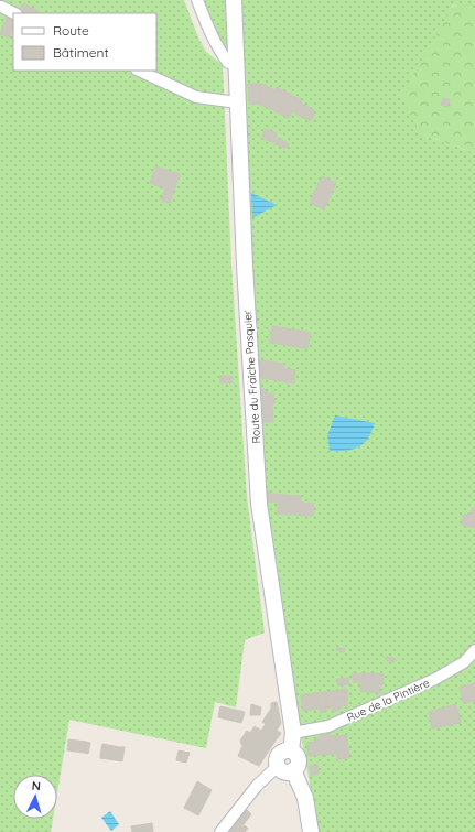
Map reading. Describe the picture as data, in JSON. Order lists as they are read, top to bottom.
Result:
{
  "streets": {
    "main road": ["Route du Fraîche Pasquier"],
    "street": ["Rue de la Pintière"]
  },
  "crossings": [
    ["Route du Fraîche Pasquier", "Rue de la Pintière"]
  ],
  "legend": ["Route", "Bâtiment"],
  "north": "top"
}
